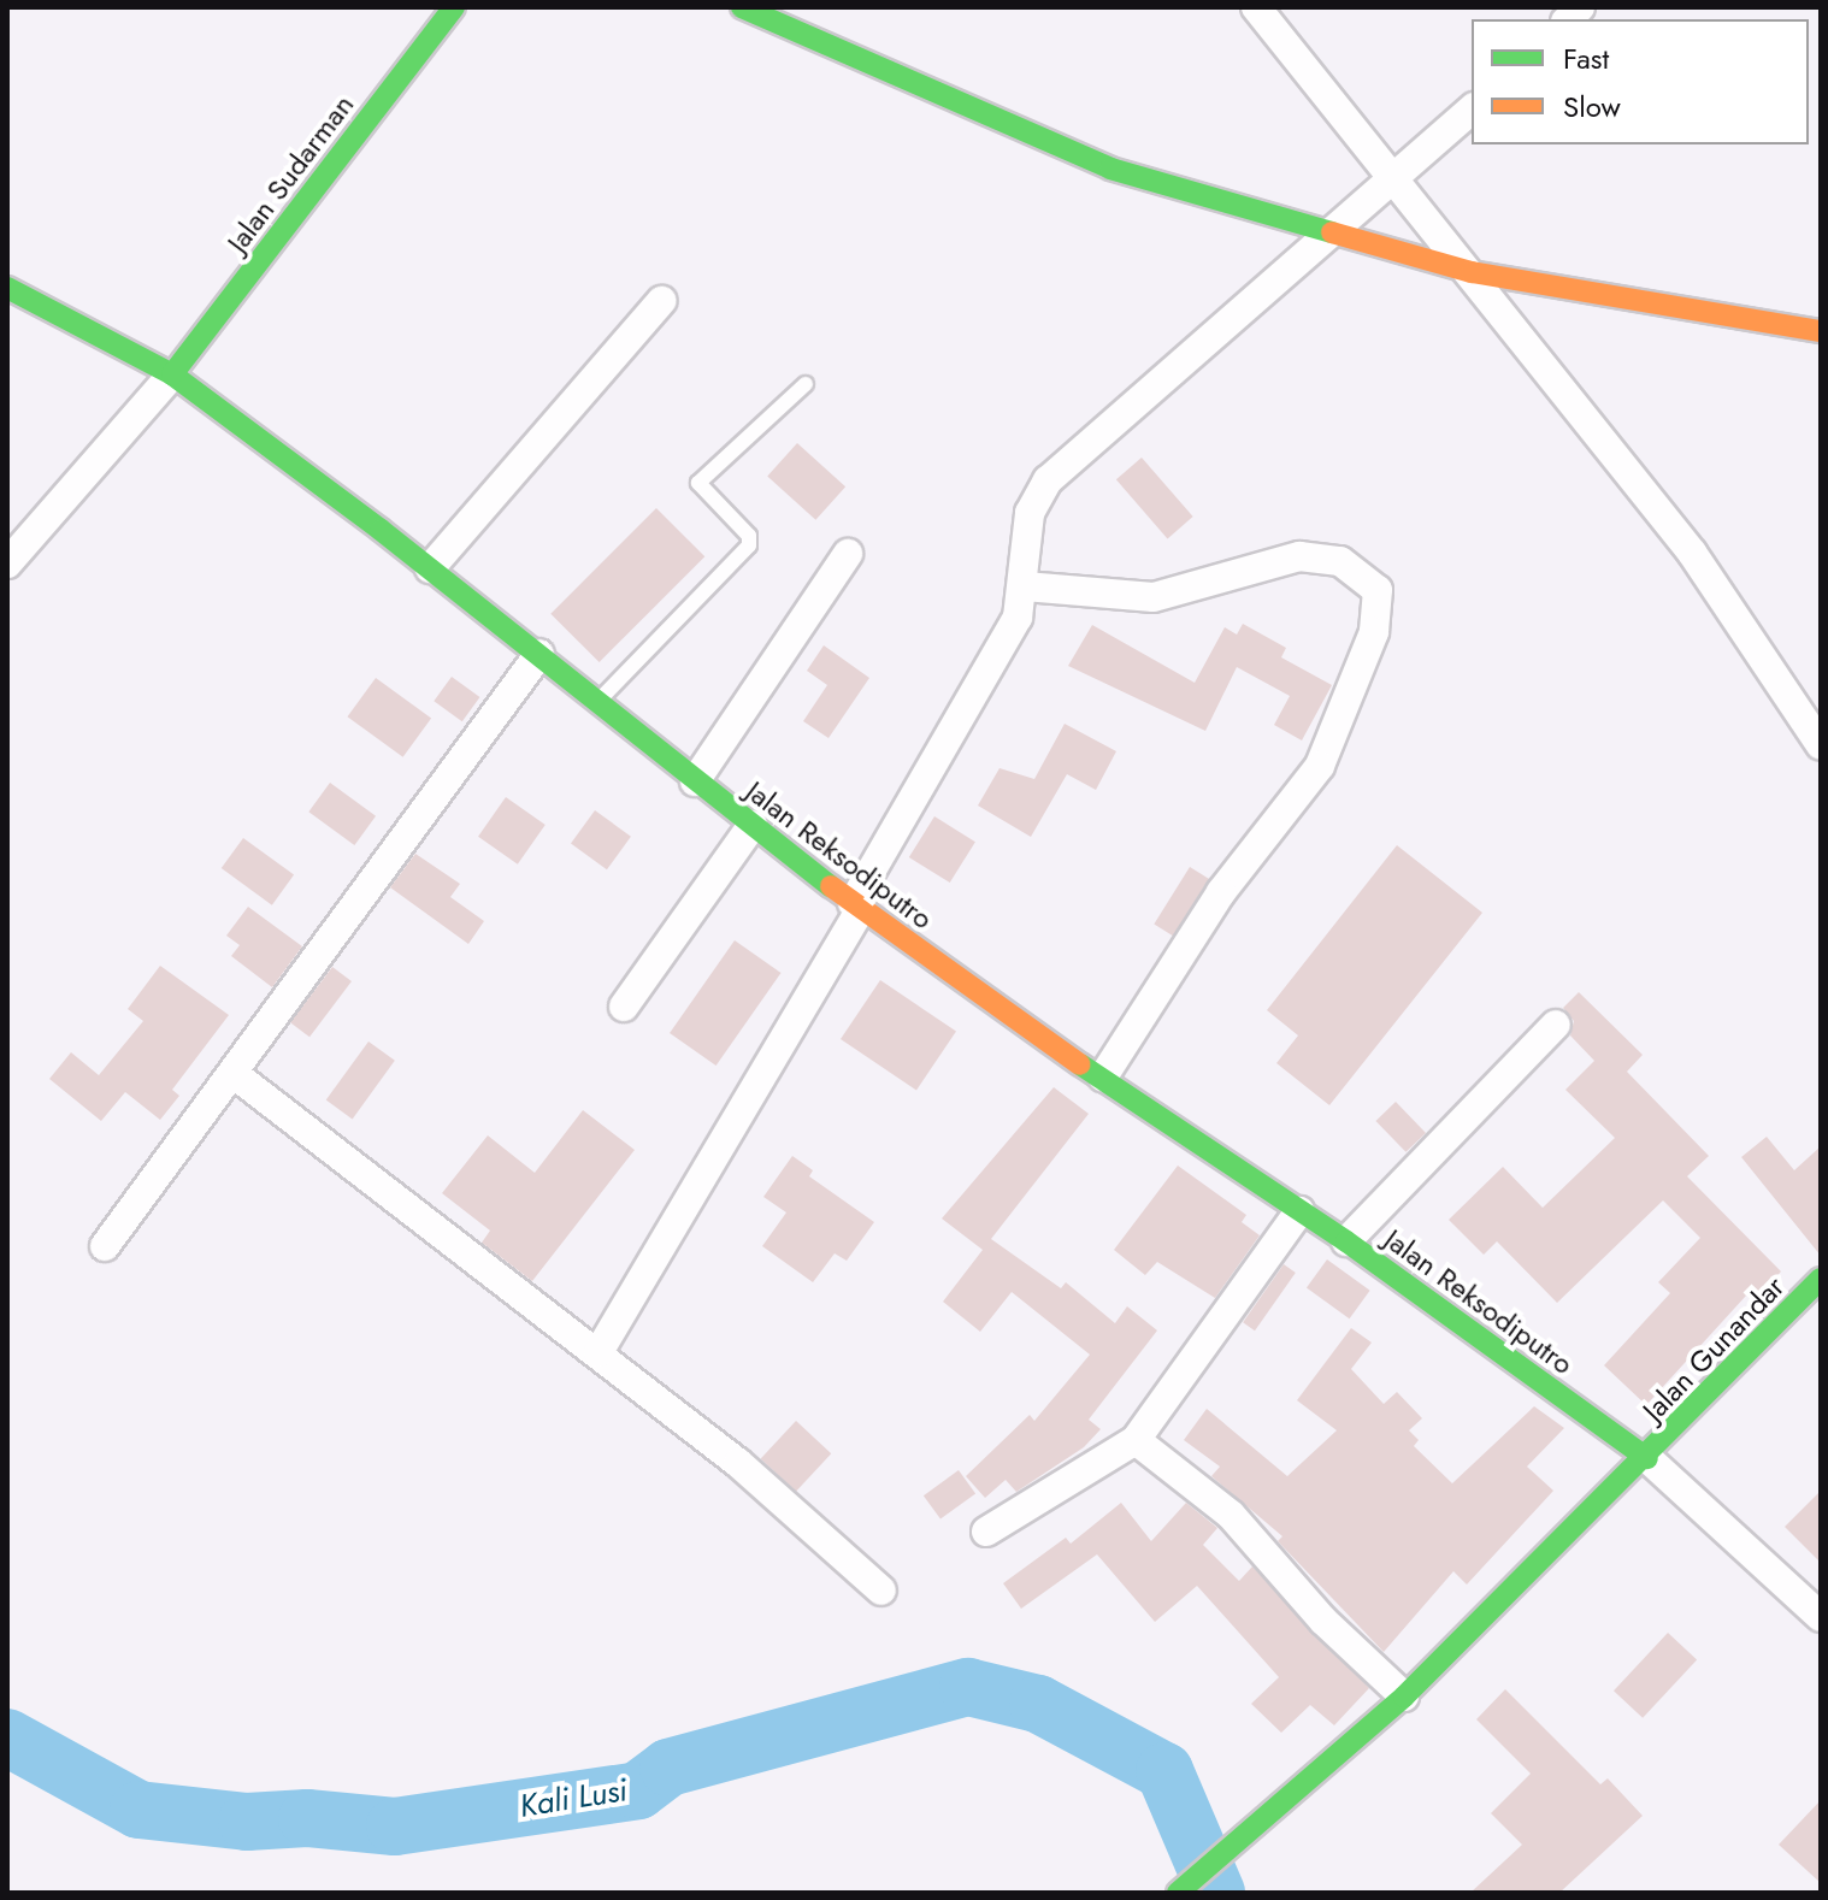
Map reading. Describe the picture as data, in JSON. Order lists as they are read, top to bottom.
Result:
{
  "streets": {
    "main road": ["Jalan Sudarman", "Jalan Reksodiputro", "Jalan Gunandar"]
  },
  "crossings": [
    ["Jalan Sudarman", "Jalan Reksodiputro"],
    ["Jalan Reksodiputro", "Jalan Gunandar"]
  ],
  "water": ["Kali Lusi"],
  "legend": ["Fast", "Slow"]
}
